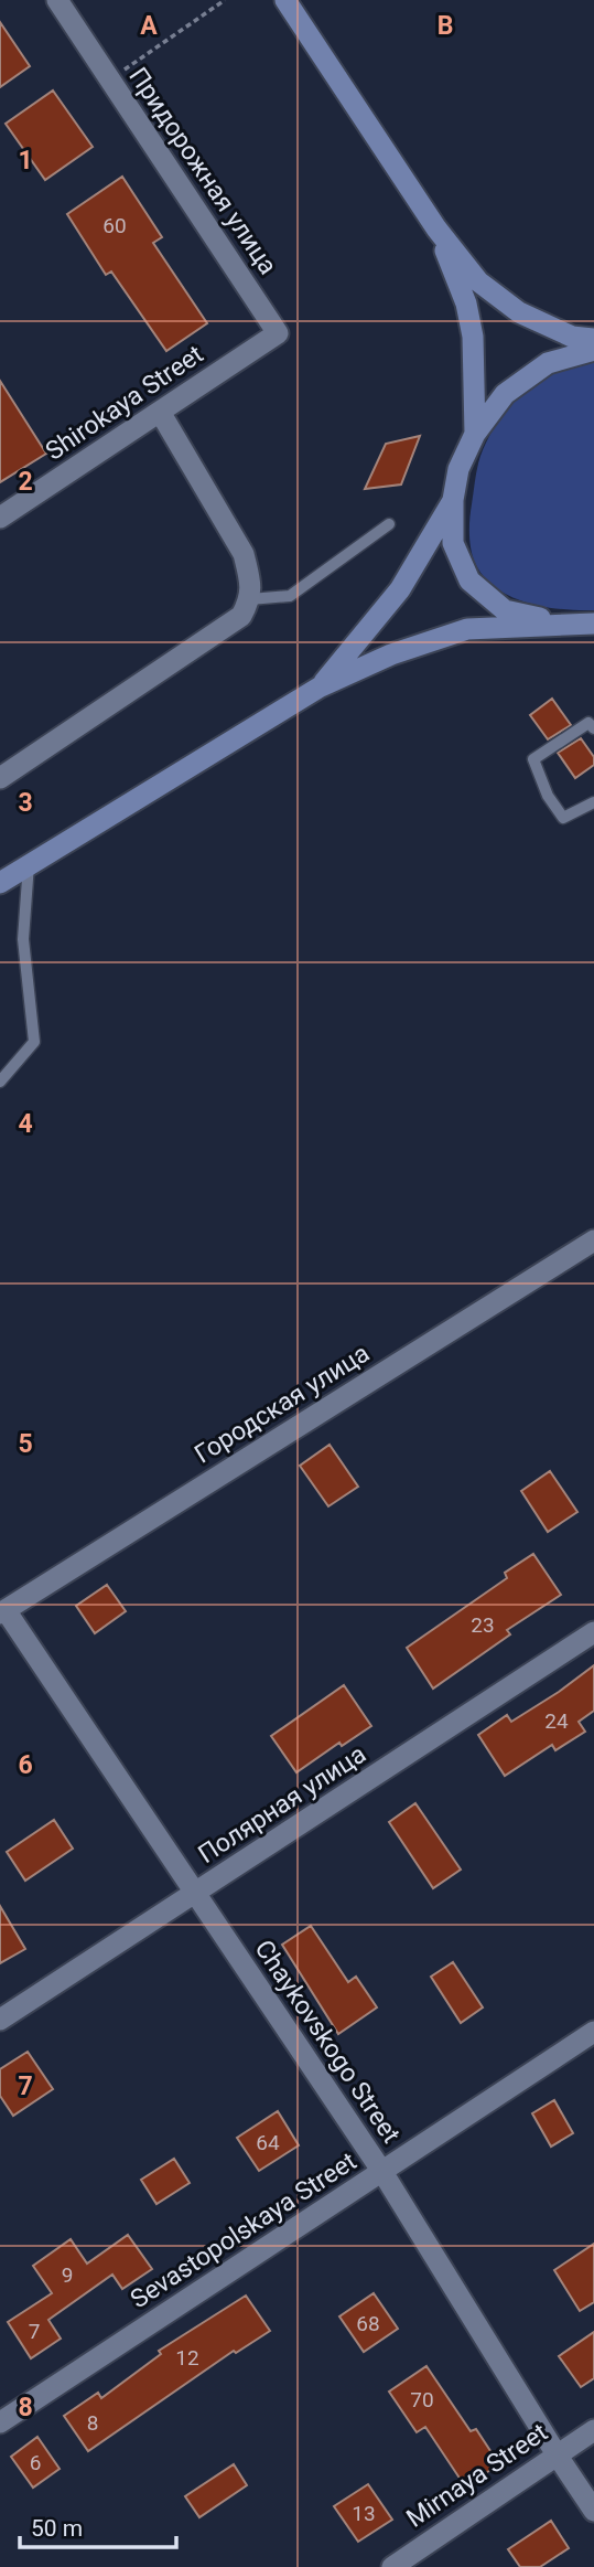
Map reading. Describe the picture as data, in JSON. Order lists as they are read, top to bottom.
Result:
{
  "streets": {
    "street": [
      "Придорожная улица",
      "Shirokaya Street",
      "Городская улица",
      "Полярная улица",
      "Chaykovskogo Street",
      "Sevastopolskaya Street",
      "Mirnaya Street"
    ]
  },
  "crossings": [
    ["Придорожная улица", "Shirokaya Street"],
    ["Городская улица", "Chaykovskogo Street"],
    ["Полярная улица", "Chaykovskogo Street"],
    ["Chaykovskogo Street", "Sevastopolskaya Street"],
    ["Chaykovskogo Street", "Mirnaya Street"]
  ],
  "house_numbers": [
    "60",
    "23",
    "24",
    "64",
    "9",
    "68",
    "7",
    "12",
    "70",
    "8",
    "6",
    "13"
  ],
  "scale_bar": "50 m",
  "grid": {
    "columns": ["A", "B"],
    "rows": [
      "1",
      "2",
      "3",
      "4",
      "5",
      "6",
      "7",
      "8"
    ]
  }
}
